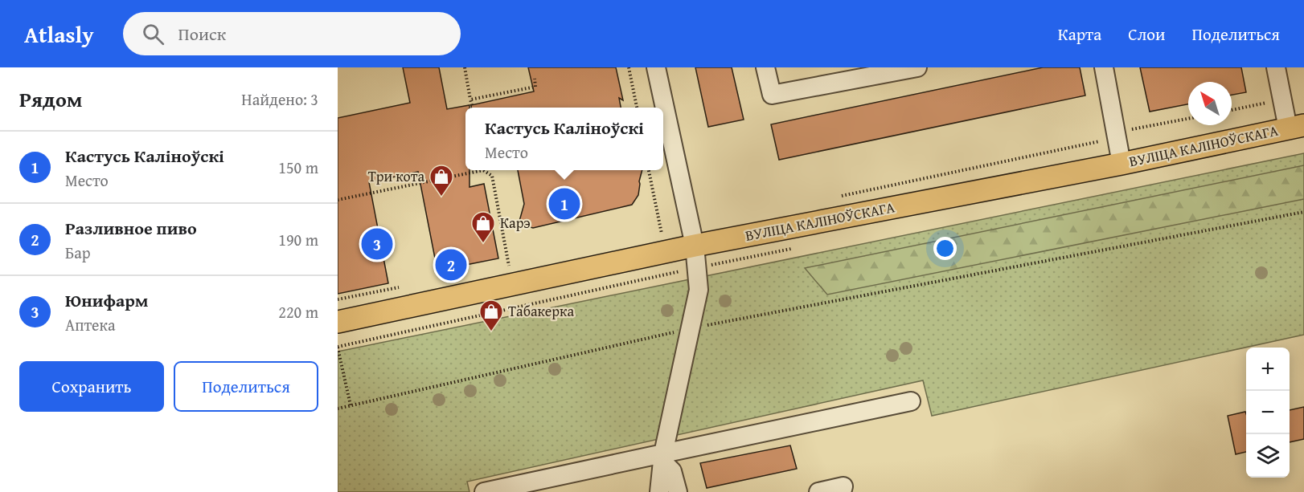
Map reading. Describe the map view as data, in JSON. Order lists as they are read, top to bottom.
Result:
{
  "streets": {
    "main road": ["ВУЛІЦА КАЛІНОЎСКАГА"]
  },
  "places": {
    "shop": ["Три кота", "Карэ", "Табакерка"]
  },
  "north": "top left",
  "page": {
    "header": "Atlasly",
    "search": "Поиск",
    "nav": ["Карта", "Слои", "Поделиться"],
    "heading": ["Рядом", "Найдено: 3"],
    "popup": ["Кастусь Каліноўскі", "Место"],
    "list": [
      {
        "mark": "1",
        "name": "Кастусь Каліноўскі",
        "note": "Место",
        "value": "150 m"
      },
      {
        "mark": "2",
        "name": "Разливное пиво",
        "note": "Бар",
        "value": "190 m"
      },
      {
        "mark": "3",
        "name": "Юнифарм",
        "note": "Аптека",
        "value": "220 m"
      }
    ],
    "pins": ["1", "3", "2"],
    "buttons": ["Сохранить", "Поделиться"],
    "map_buttons": ["+", "−"]
  }
}
